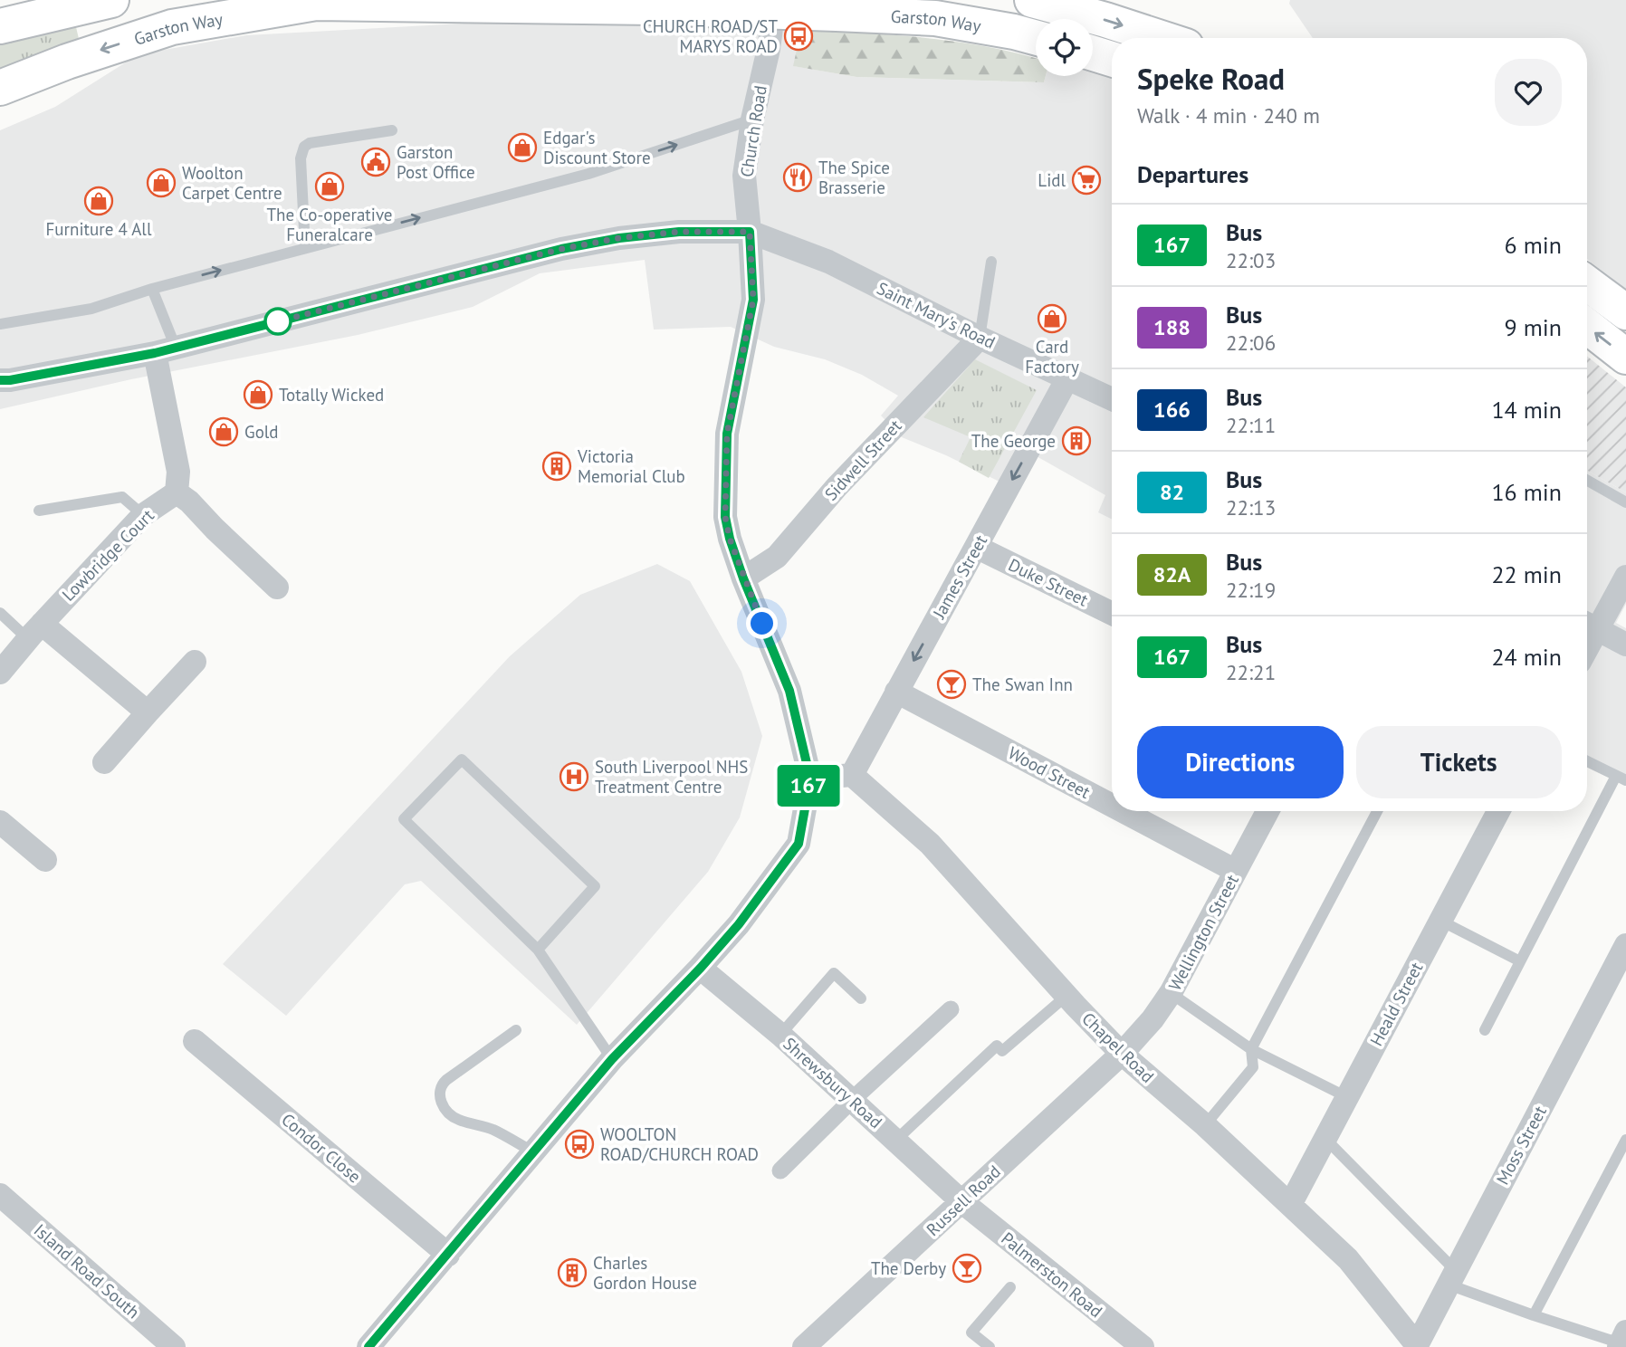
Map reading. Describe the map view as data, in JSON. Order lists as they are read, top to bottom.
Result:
{
  "streets": {
    "highway": ["Garston Way"],
    "street": [
      "Church Road",
      "Saint Mary's Road",
      "Sidwell Street",
      "Lowbridge Court",
      "James Street",
      "Duke Street",
      "Wood Street",
      "Wellington Street",
      "Heald Street",
      "Chapel Road",
      "Shrewsbury Road",
      "Moss Street",
      "Condor Close",
      "Russell Road",
      "Island Road South",
      "Palmerston Road"
    ]
  },
  "crossings": [
    ["Church Road", "Saint Mary's Road"],
    ["Church Road", "Sidwell Street"],
    ["Saint Mary's Road", "Sidwell Street"],
    ["Saint Mary's Road", "James Street"],
    ["James Street", "Duke Street"],
    ["James Street", "Wood Street"],
    ["James Street", "Chapel Road"],
    ["Wood Street", "Wellington Street"],
    ["Wellington Street", "Chapel Road"],
    ["Wellington Street", "Russell Road"],
    ["Heald Street", "Chapel Road"],
    ["Chapel Road", "Moss Street"],
    ["Chapel Road", "Russell Road"],
    ["Shrewsbury Road", "Russell Road"],
    ["Shrewsbury Road", "Palmerston Road"],
    ["Russell Road", "Palmerston Road"]
  ],
  "one_way": ["Garston Way", "James Street"],
  "places": {
    "bus stop": ["CHURCH ROAD/ST MARYS ROAD", "WOOLTON ROAD/CHURCH ROAD"],
    "shop": [
      "Edgar's Discount Store",
      "Woolton Carpet Centre",
      "The Co-operative Funeralcare",
      "Furniture 4 All",
      "Card Factory",
      "Totally Wicked",
      "Gold"
    ],
    "public building": ["Garston Post Office"],
    "restaurant": ["The Spice Brasserie"],
    "supermarket": ["Lidl"],
    "building": ["The George", "Victoria Memorial Club", "Charles Gordon House"],
    "bar": ["The Swan Inn", "The Derby"],
    "hospital": ["South Liverpool NHS Treatment Centre"]
  },
  "lines": ["bus line 167"],
  "page": {
    "on_map": "167",
    "heading": [
      ["Speke Road", "Walk · 4 min · 240 m"],
      "Departures"
    ],
    "list": [
      {
        "mark": "167",
        "name": "Bus",
        "note": "22:03",
        "value": "6 min"
      },
      {
        "mark": "188",
        "name": "Bus",
        "note": "22:06",
        "value": "9 min"
      },
      {
        "mark": "166",
        "name": "Bus",
        "note": "22:11",
        "value": "14 min"
      },
      {
        "mark": "82",
        "name": "Bus",
        "note": "22:13",
        "value": "16 min"
      },
      {
        "mark": "82A",
        "name": "Bus",
        "note": "22:19",
        "value": "22 min"
      },
      {
        "mark": "167",
        "name": "Bus",
        "note": "22:21",
        "value": "24 min"
      }
    ],
    "buttons": ["Directions", "Tickets"]
  }
}
